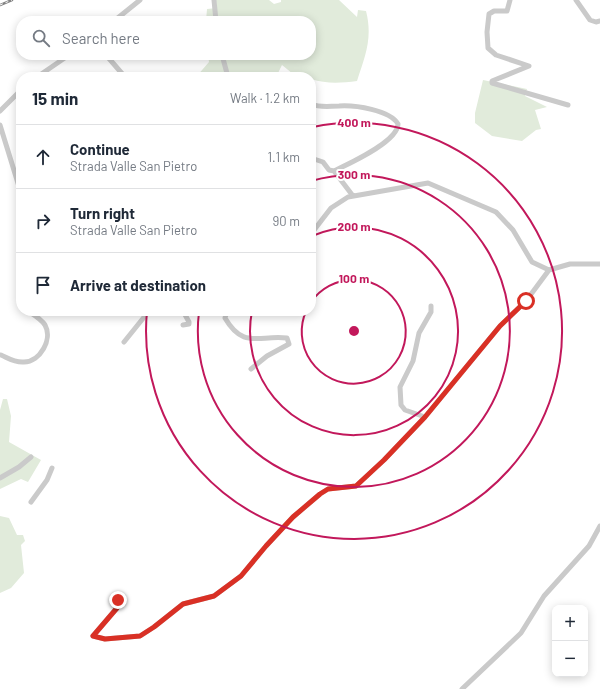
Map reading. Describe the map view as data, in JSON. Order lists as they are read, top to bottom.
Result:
{
  "page": {
    "search": "Search here",
    "heading": ["15 min", "Walk · 1.2 km"],
    "list": [
      ["Continue", "Strada Valle San Pietro", "1.1 km"],
      ["Turn right", "Strada Valle San Pietro", "90 m"],
      "Arrive at destination"
    ],
    "map_buttons": ["+", "−"]
  },
  "rings": [
    "400 m",
    "300 m",
    "200 m",
    "100 m"
  ]
}
